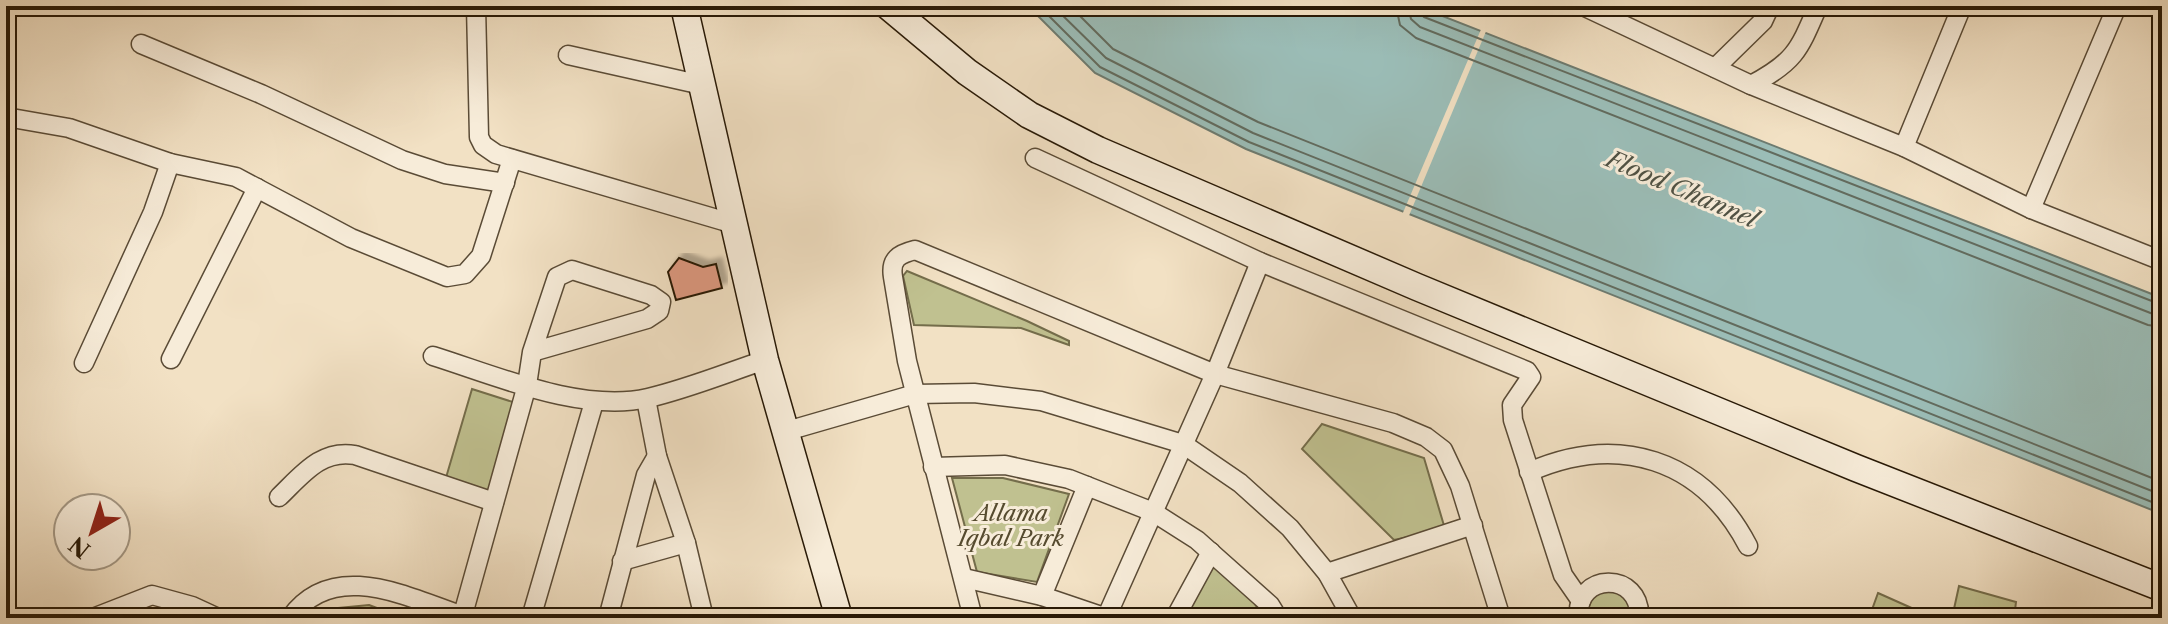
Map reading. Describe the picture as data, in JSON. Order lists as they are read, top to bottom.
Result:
{
  "water": ["Flood Channel"],
  "parks": ["Allama Iqbal Park"],
  "north": "bottom left"
}
